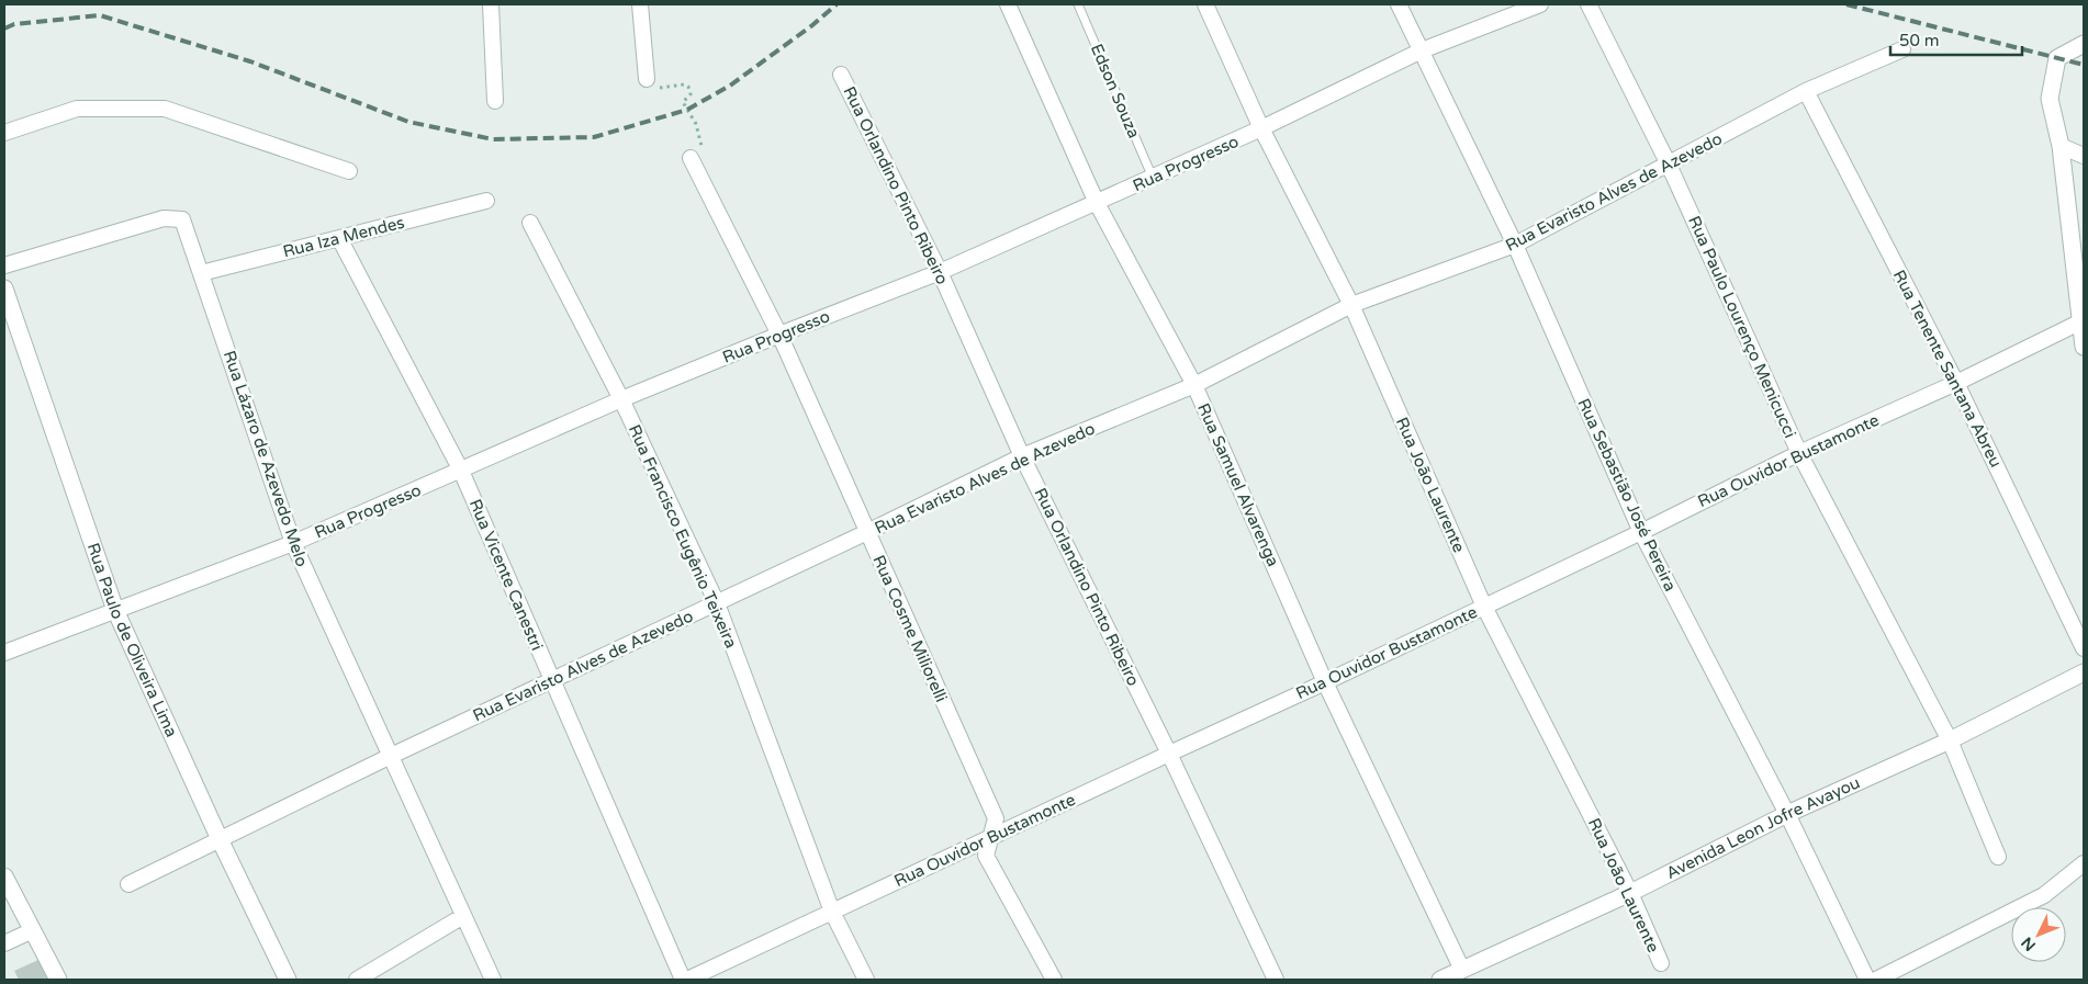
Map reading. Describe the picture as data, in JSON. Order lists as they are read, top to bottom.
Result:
{
  "streets": {
    "street": [
      "Rua Progresso",
      "Rua Orlandino Pinto Ribeiro",
      "Rua Evaristo Alves de Azevedo",
      "Rua Iza Mendes",
      "Rua Paulo Lourenço Menicucci",
      "Rua Tenente Santana Abreu",
      "Rua Lázaro de Azevedo Melo",
      "Rua Ouvidor Bustamonte",
      "Rua Samuel Alvarenga",
      "Rua João Laurente",
      "Rua Sebastião José Pereira",
      "Rua Francisco Eugênio Teixeira",
      "Rua Vicente Canestri",
      "Rua Cosme Miliorelli",
      "Rua Paulo de Oliveira Lima",
      "Avenida Leon Jofre Avayou"
    ],
    "lane": ["Edson Souza"]
  },
  "crossings": [
    ["Edson Souza", "Rua Progresso"],
    ["Rua Progresso", "Rua Orlandino Pinto Ribeiro"],
    ["Rua Progresso", "Rua Lázaro de Azevedo Melo"],
    ["Rua Progresso", "Rua Samuel Alvarenga"],
    ["Rua Progresso", "Rua João Laurente"],
    ["Rua Progresso", "Rua Sebastião José Pereira"],
    ["Rua Progresso", "Rua Francisco Eugênio Teixeira"],
    ["Rua Progresso", "Rua Vicente Canestri"],
    ["Rua Progresso", "Rua Cosme Miliorelli"],
    ["Rua Progresso", "Rua Paulo de Oliveira Lima"],
    ["Rua Orlandino Pinto Ribeiro", "Rua Evaristo Alves de Azevedo"],
    ["Rua Orlandino Pinto Ribeiro", "Rua Ouvidor Bustamonte"],
    ["Rua Evaristo Alves de Azevedo", "Rua Paulo Lourenço Menicucci"],
    ["Rua Evaristo Alves de Azevedo", "Rua Tenente Santana Abreu"],
    ["Rua Evaristo Alves de Azevedo", "Rua Lázaro de Azevedo Melo"],
    ["Rua Evaristo Alves de Azevedo", "Rua Samuel Alvarenga"],
    ["Rua Evaristo Alves de Azevedo", "Rua João Laurente"],
    ["Rua Evaristo Alves de Azevedo", "Rua Sebastião José Pereira"],
    ["Rua Evaristo Alves de Azevedo", "Rua Francisco Eugênio Teixeira"],
    ["Rua Evaristo Alves de Azevedo", "Rua Vicente Canestri"],
    ["Rua Evaristo Alves de Azevedo", "Rua Cosme Miliorelli"],
    ["Rua Evaristo Alves de Azevedo", "Rua Paulo de Oliveira Lima"],
    ["Rua Iza Mendes", "Rua Lázaro de Azevedo Melo"],
    ["Rua Iza Mendes", "Rua Vicente Canestri"],
    ["Rua Paulo Lourenço Menicucci", "Rua Ouvidor Bustamonte"],
    ["Rua Paulo Lourenço Menicucci", "Avenida Leon Jofre Avayou"],
    ["Rua Tenente Santana Abreu", "Rua Ouvidor Bustamonte"],
    ["Rua Ouvidor Bustamonte", "Rua Samuel Alvarenga"],
    ["Rua Ouvidor Bustamonte", "Rua João Laurente"],
    ["Rua Ouvidor Bustamonte", "Rua Sebastião José Pereira"],
    ["Rua Ouvidor Bustamonte", "Rua Francisco Eugênio Teixeira"],
    ["Rua Ouvidor Bustamonte", "Rua Vicente Canestri"],
    ["Rua Ouvidor Bustamonte", "Rua Cosme Miliorelli"],
    ["Rua Samuel Alvarenga", "Avenida Leon Jofre Avayou"],
    ["Rua João Laurente", "Avenida Leon Jofre Avayou"],
    ["Rua Sebastião José Pereira", "Avenida Leon Jofre Avayou"]
  ],
  "scale_bar": "50 m",
  "north": "bottom left"
}
